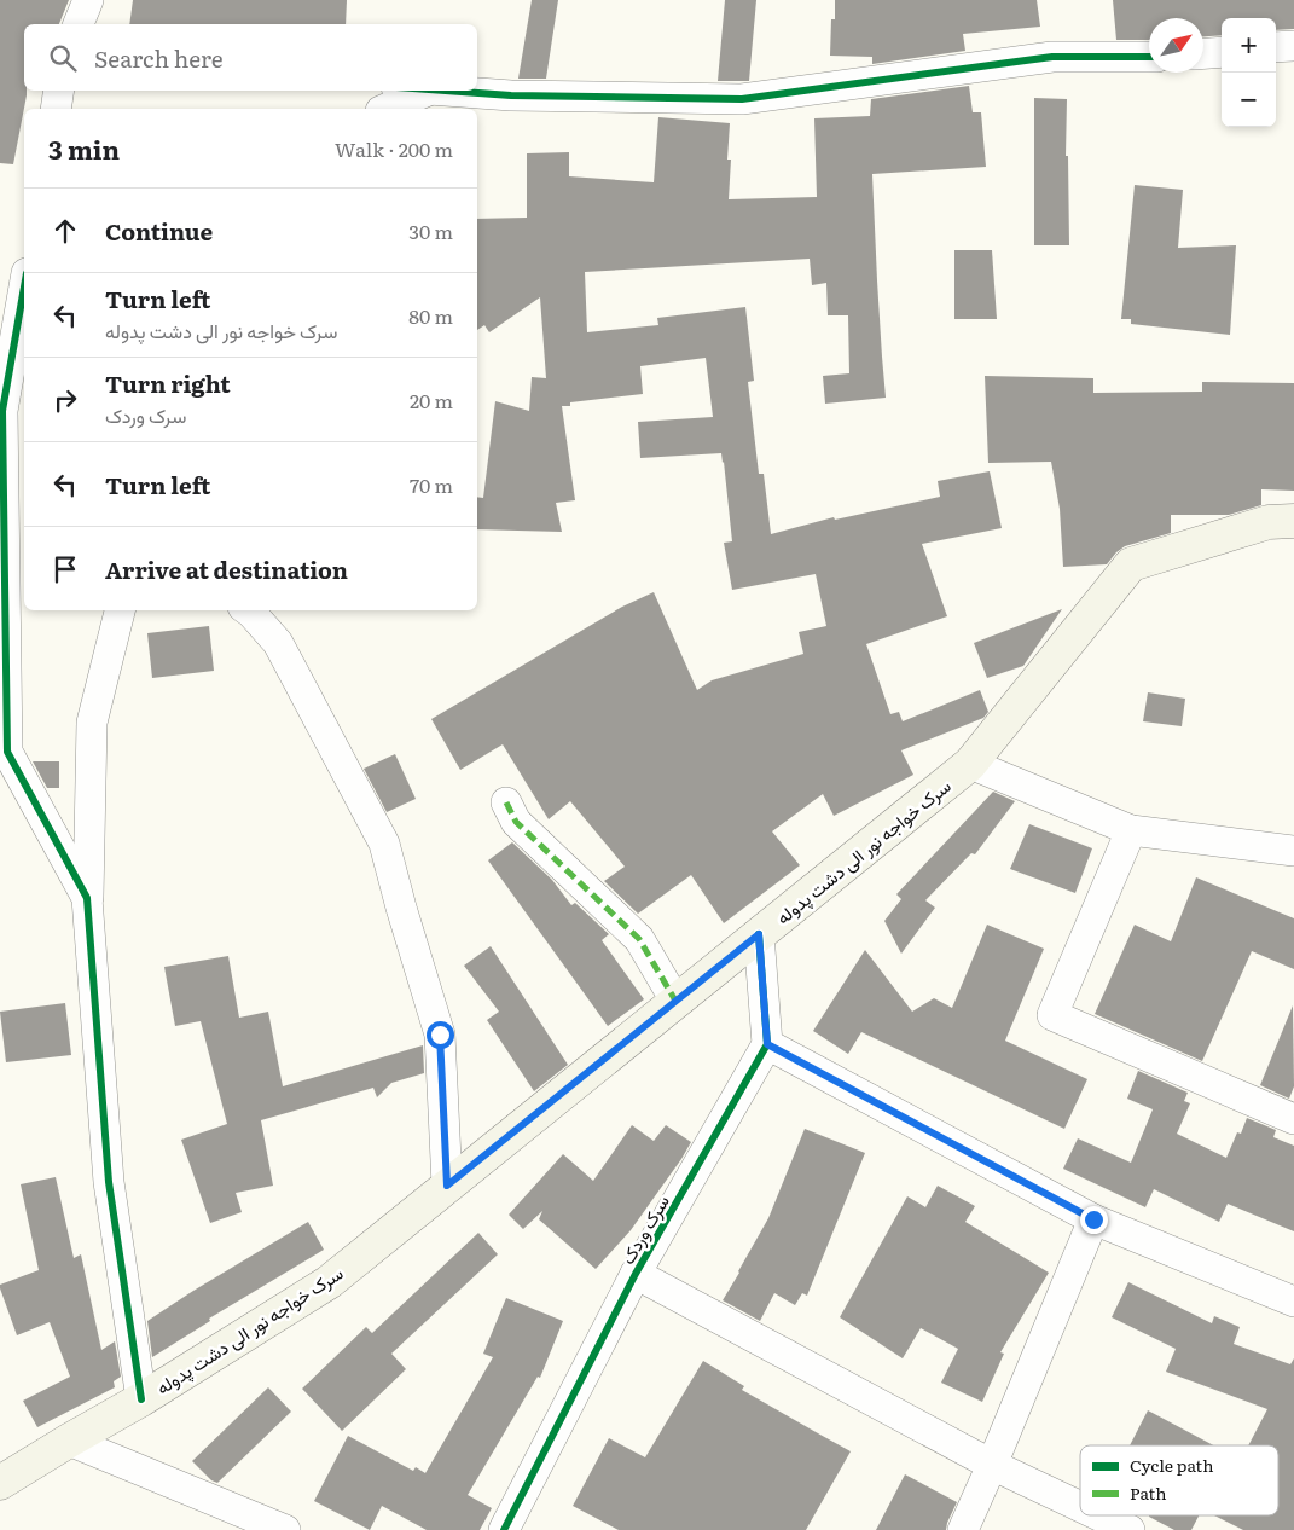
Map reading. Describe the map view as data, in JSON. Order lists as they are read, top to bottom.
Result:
{
  "streets": {
    "main road": ["سرک خواجه نور الی دشت پدوله"],
    "street": ["سرک وردک"]
  },
  "legend": ["Cycle path", "Path"],
  "north": "top right",
  "page": {
    "map_buttons": ["+", "−"],
    "search": "Search here",
    "heading": ["3 min", "Walk · 200 m"],
    "list": [
      ["Continue", "30 m"],
      ["Turn left", "سرک خواجه نور الی دشت پدوله", "80 m"],
      ["Turn right", "سرک وردک", "20 m"],
      ["Turn left", "70 m"],
      "Arrive at destination"
    ]
  }
}
